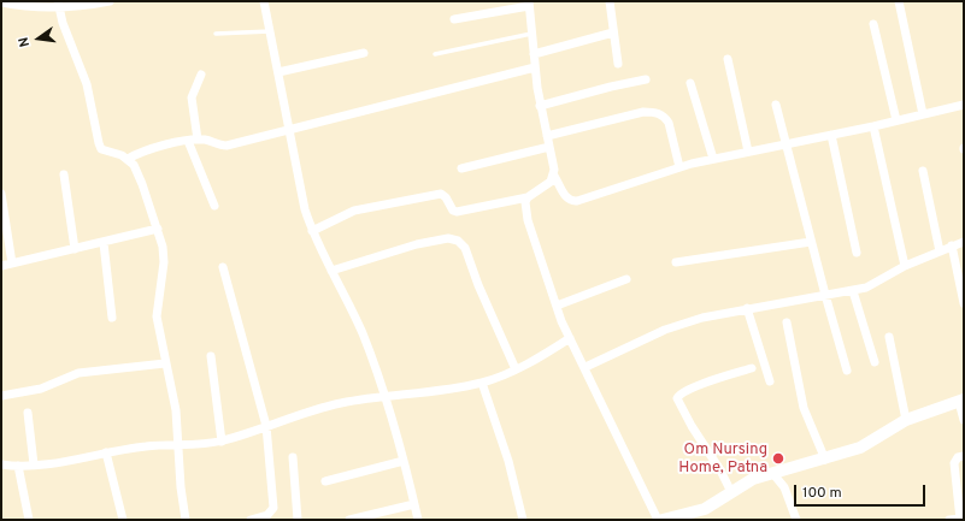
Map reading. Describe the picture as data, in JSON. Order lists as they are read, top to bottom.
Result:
{
  "places": ["Om Nursing Home, Patna"],
  "scale_bar": "100 m",
  "north": "left"
}
